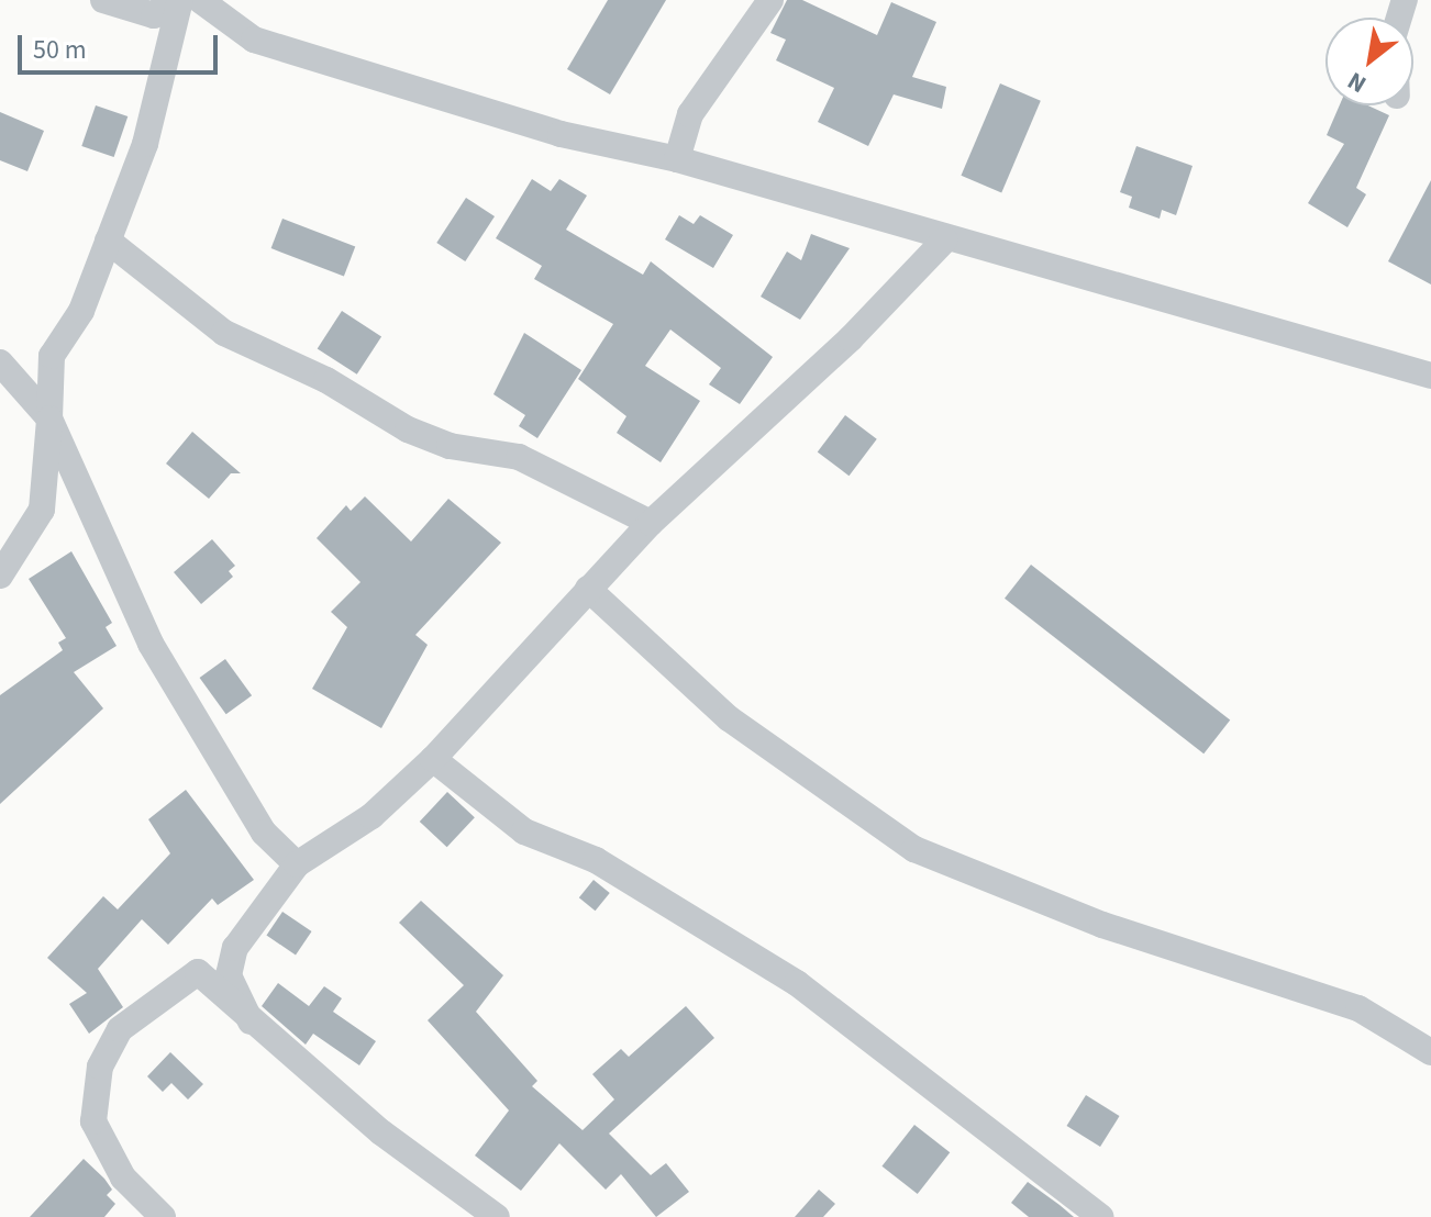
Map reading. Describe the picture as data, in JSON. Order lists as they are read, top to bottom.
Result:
{
  "scale_bar": "50 m",
  "north": "bottom left"
}
